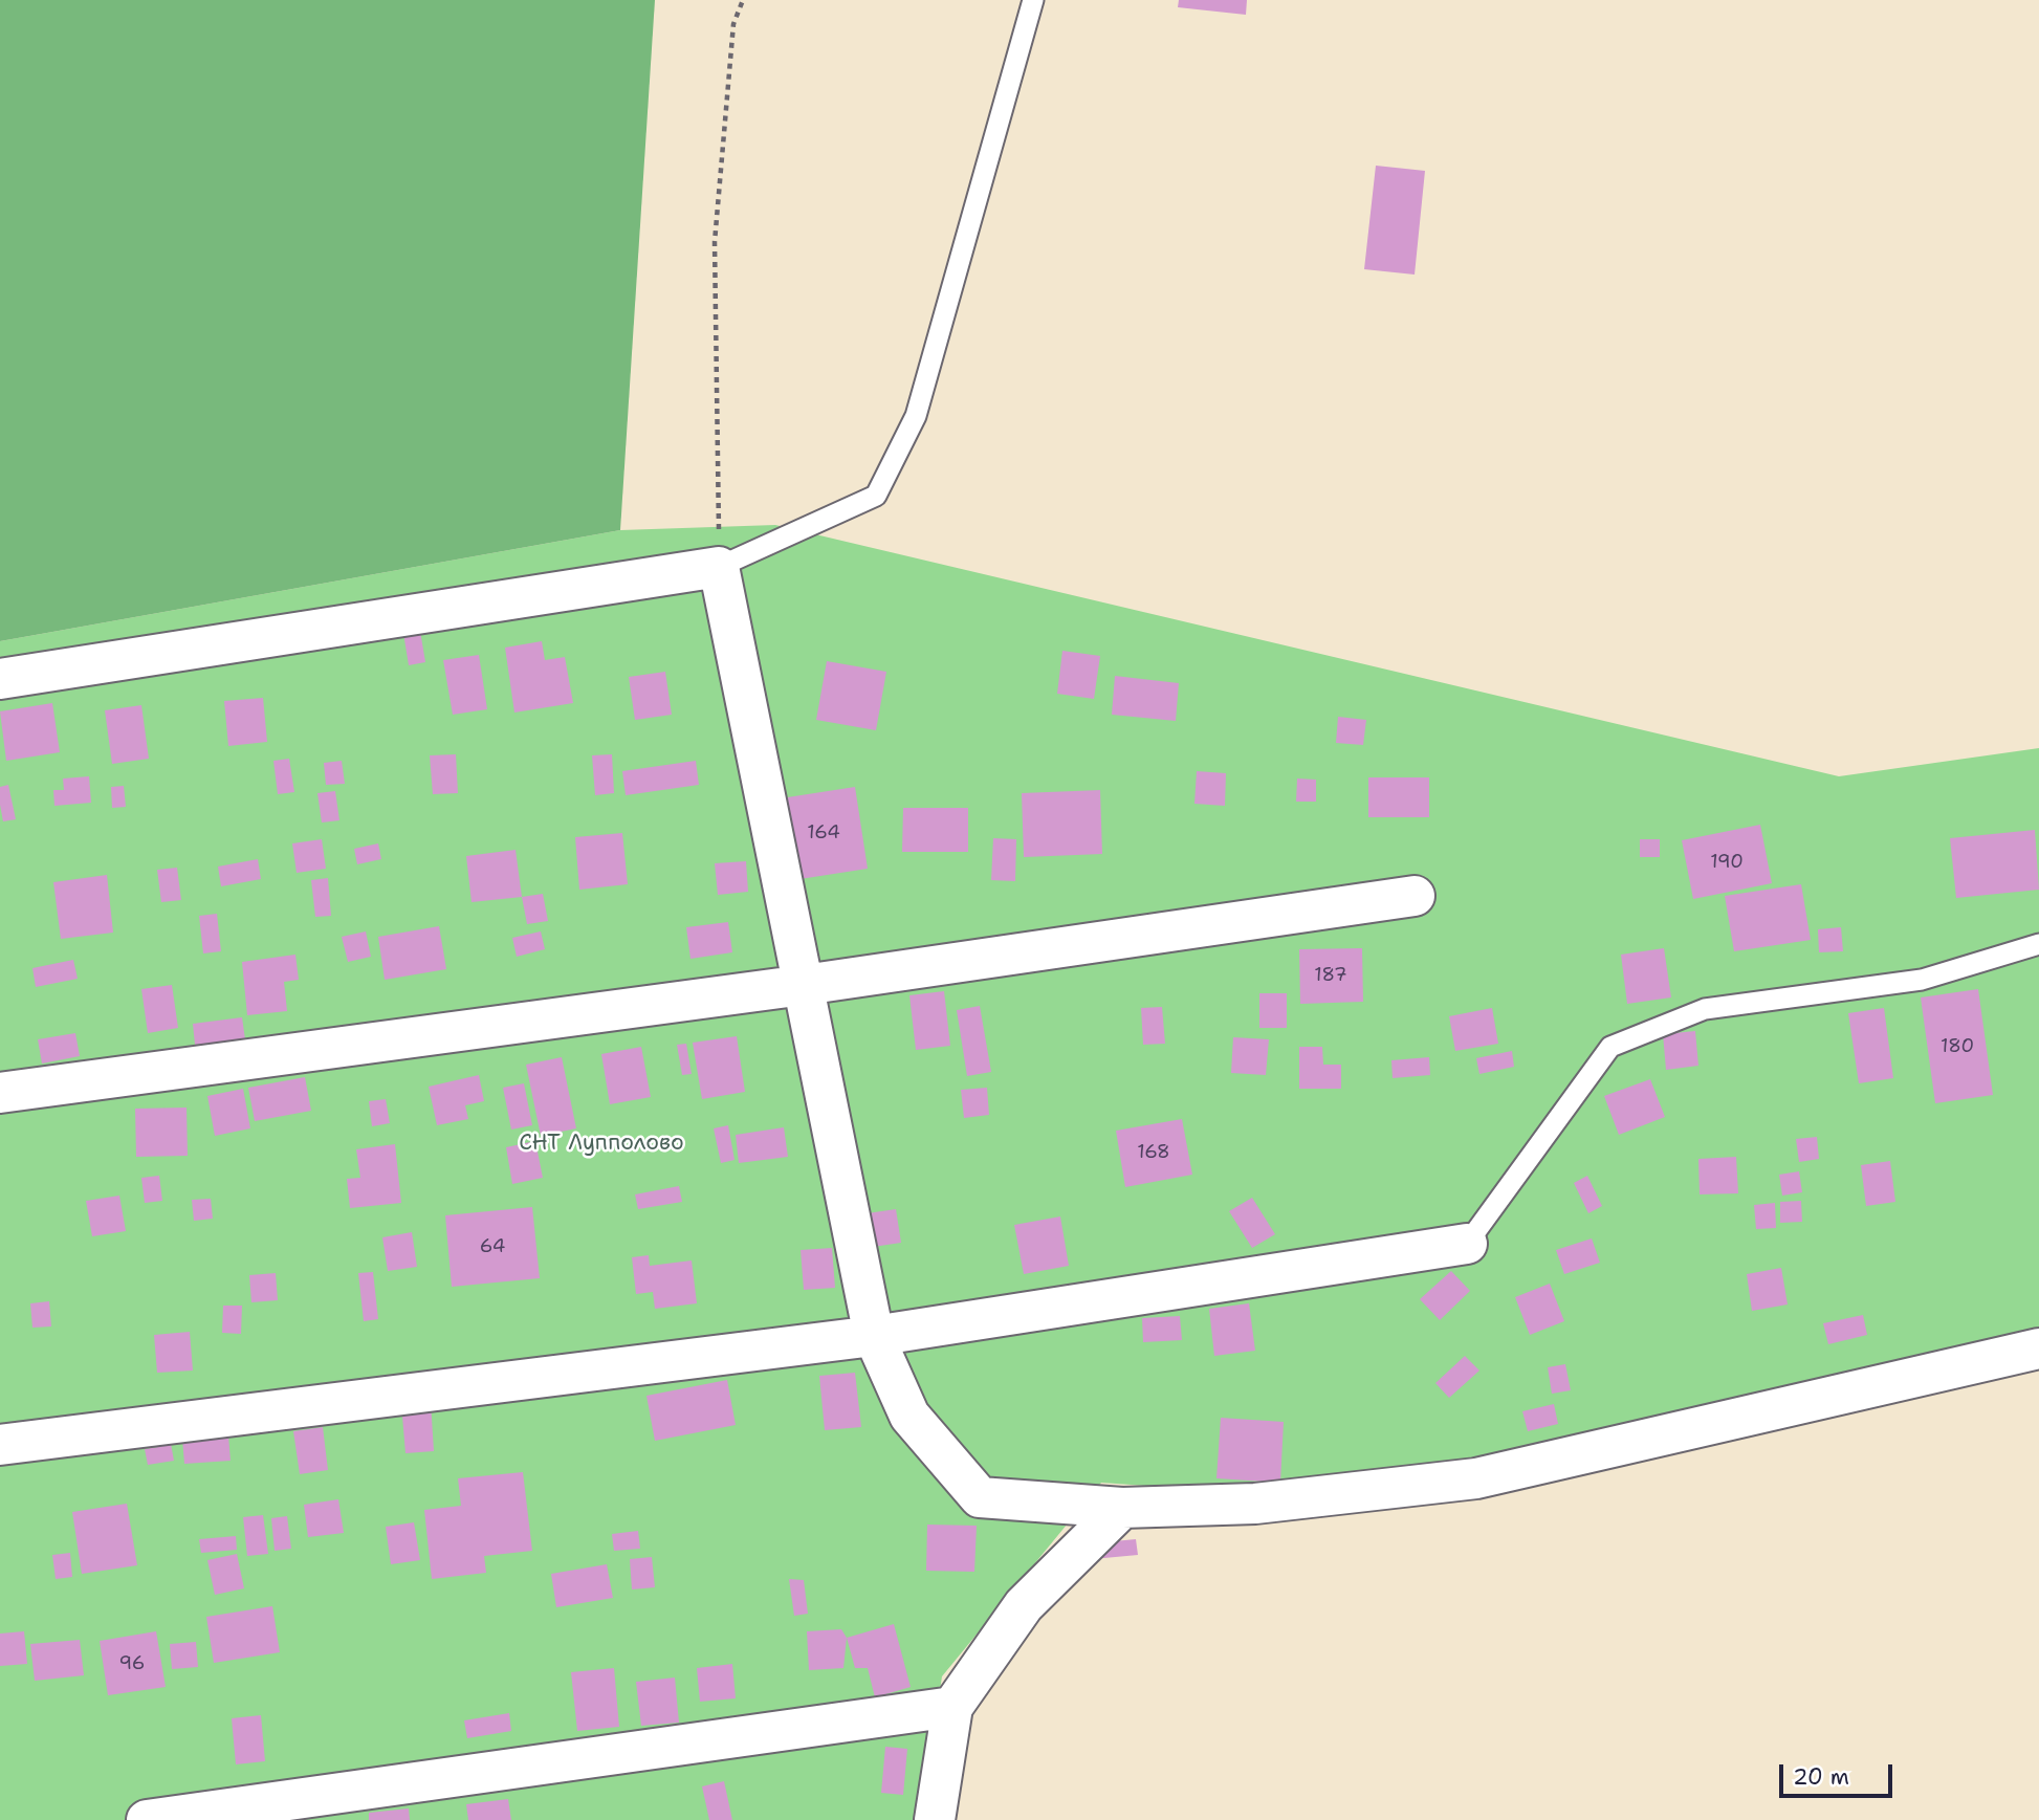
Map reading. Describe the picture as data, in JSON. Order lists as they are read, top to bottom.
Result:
{
  "parks": ["СНТ Лупполово"],
  "house_numbers": [
    "164",
    "190",
    "187",
    "180",
    "168",
    "64",
    "96"
  ],
  "scale_bar": "20 m"
}
